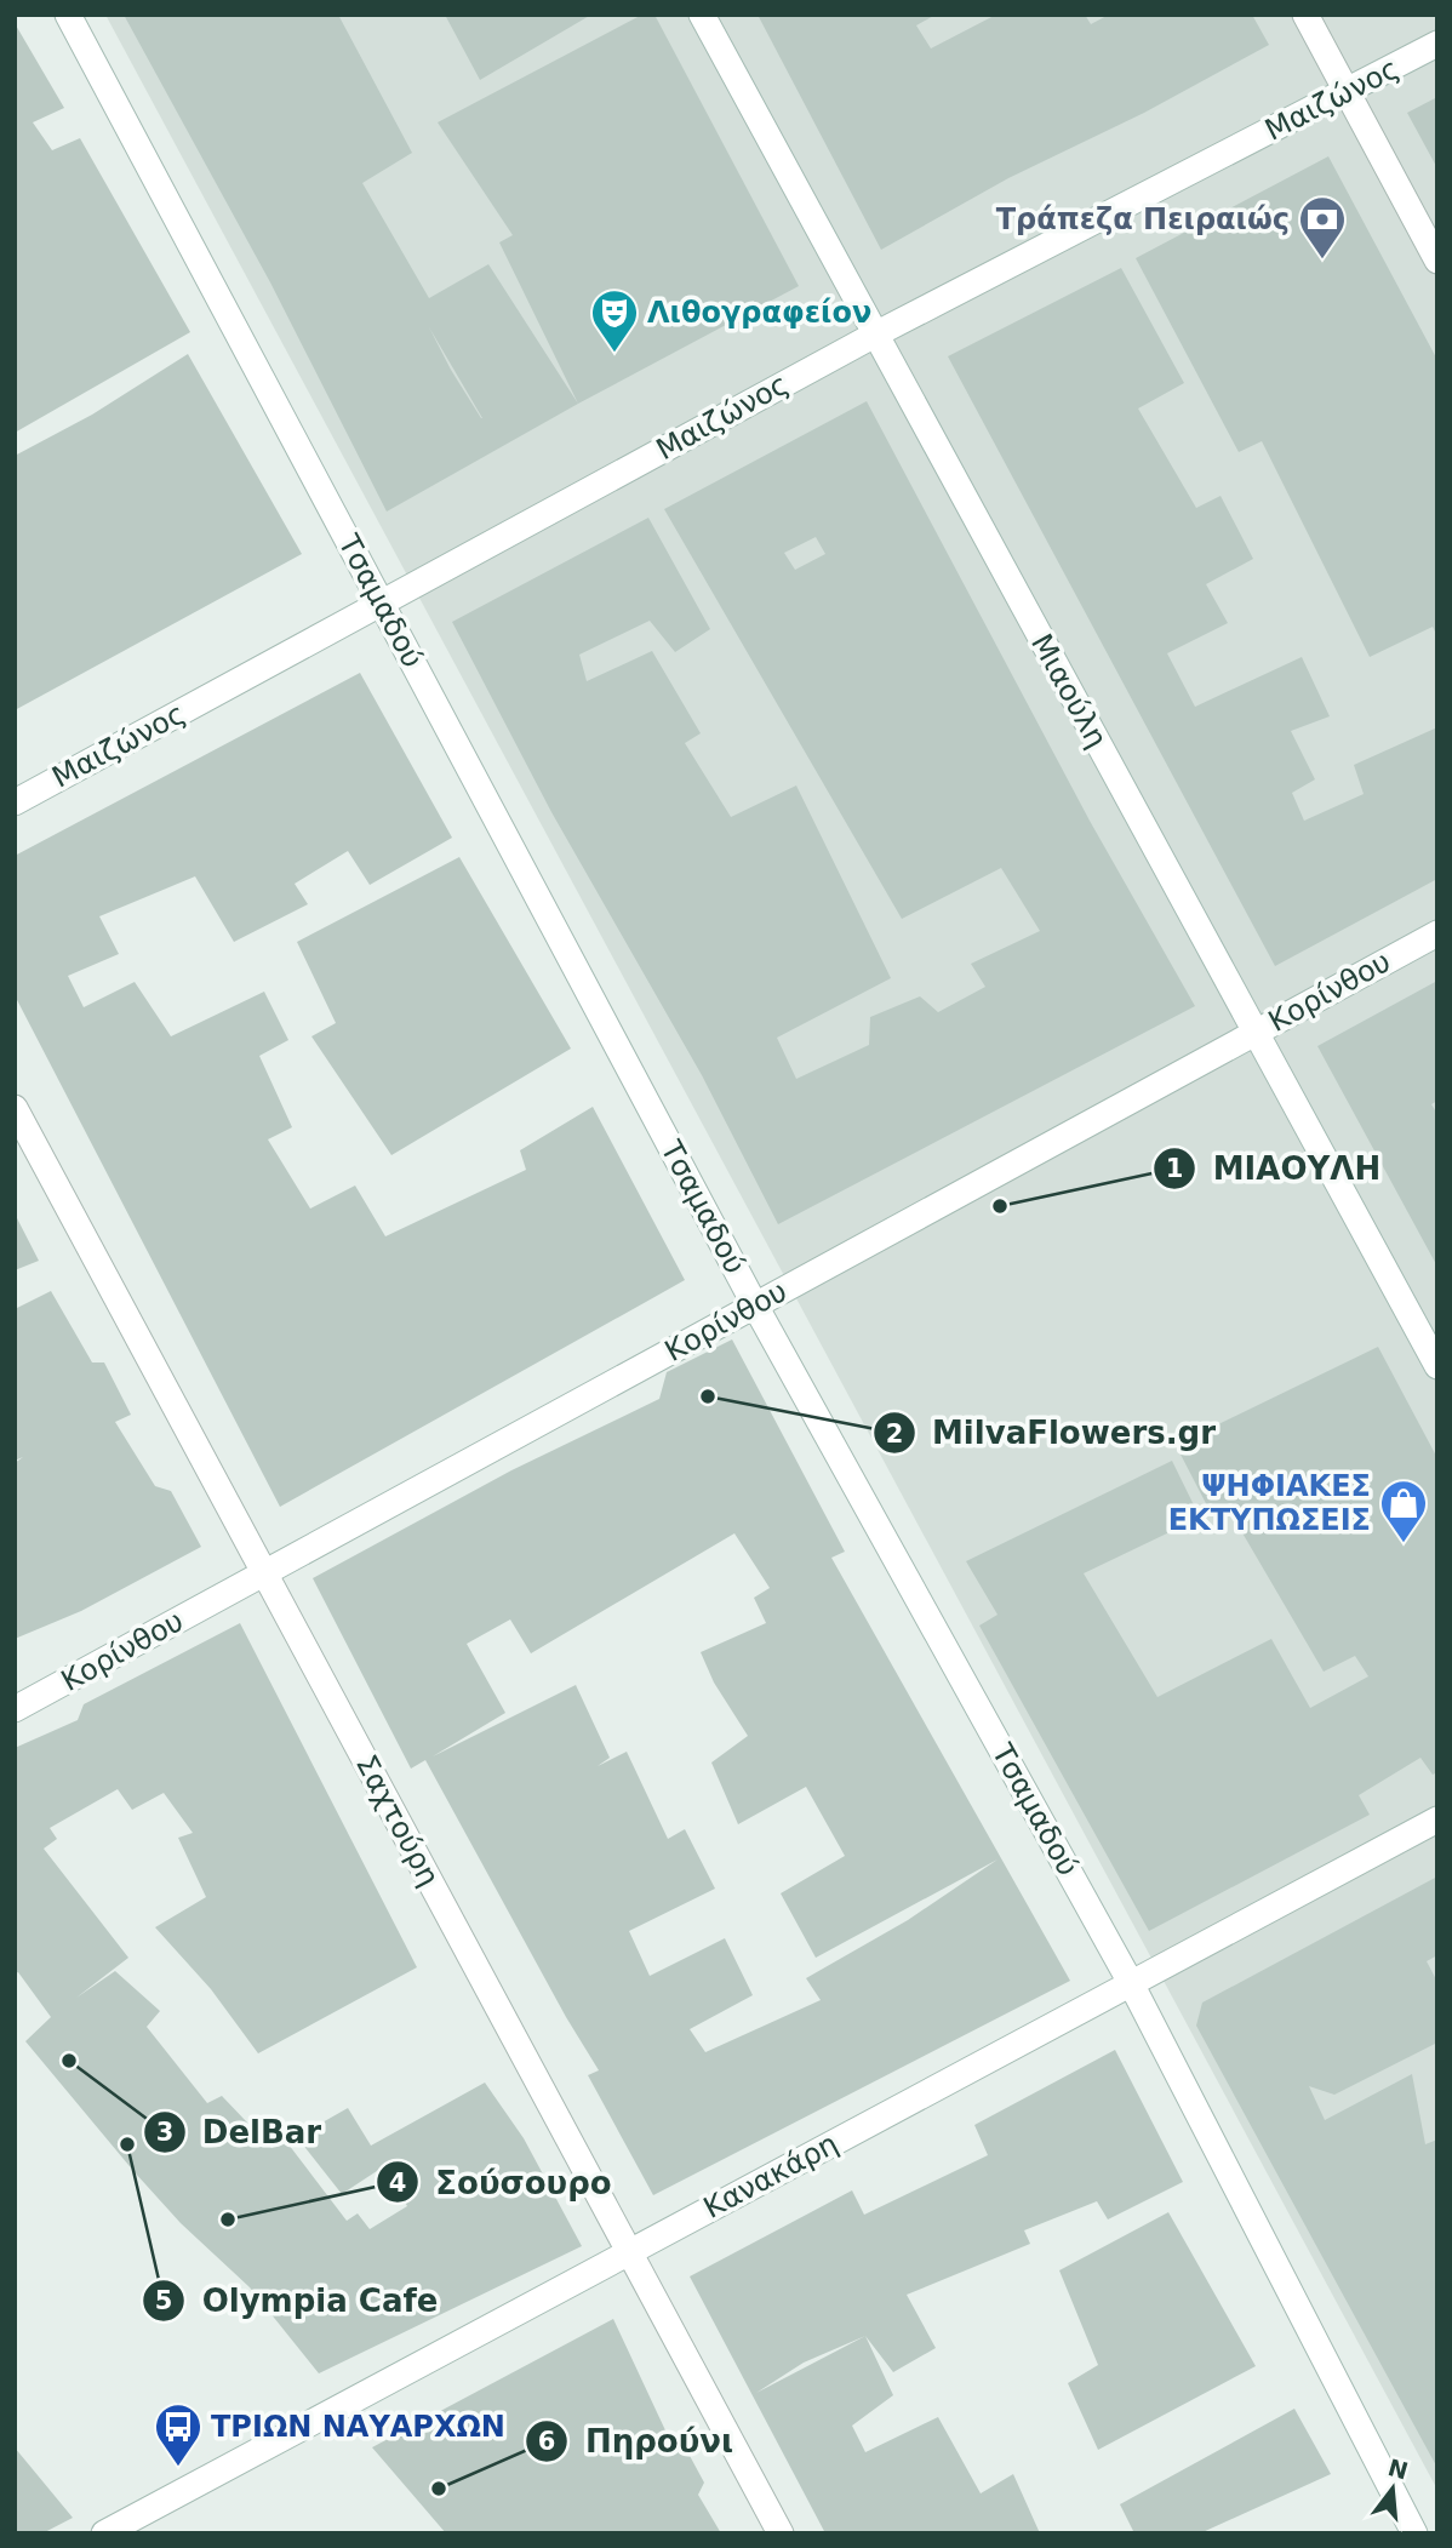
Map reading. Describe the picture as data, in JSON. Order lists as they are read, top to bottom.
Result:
{
  "streets": {
    "street": [
      "Μαιζώνος",
      "Τσαμαδού",
      "Μιαούλη",
      "Κορίνθου",
      "Σαχτούρη",
      "Κανακάρη"
    ]
  },
  "crossings": [
    ["Μαιζώνος", "Τσαμαδού"],
    ["Μαιζώνος", "Μιαούλη"],
    ["Τσαμαδού", "Κορίνθου"],
    ["Τσαμαδού", "Κανακάρη"],
    ["Μιαούλη", "Κορίνθου"],
    ["Κορίνθου", "Σαχτούρη"],
    ["Σαχτούρη", "Κανακάρη"]
  ],
  "places": {
    "bank": ["Τράπεζα Πειραιώς"],
    "theatre": ["Λιθογραφείον"],
    "other": [
      "ΜΙΑΟΥΛΗ",
      "MilvaFlowers.gr",
      "DelBar",
      "Olympia Cafe",
      "Σούσουρο",
      "Πηρούνι"
    ],
    "shop": ["ΨΗΦΙΑΚΕΣ ΕΚΤΥΠΩΣΕΙΣ"],
    "bus stop": ["ΤΡΙΩΝ ΝΑΥΑΡΧΩΝ"]
  },
  "north": "top"
}
